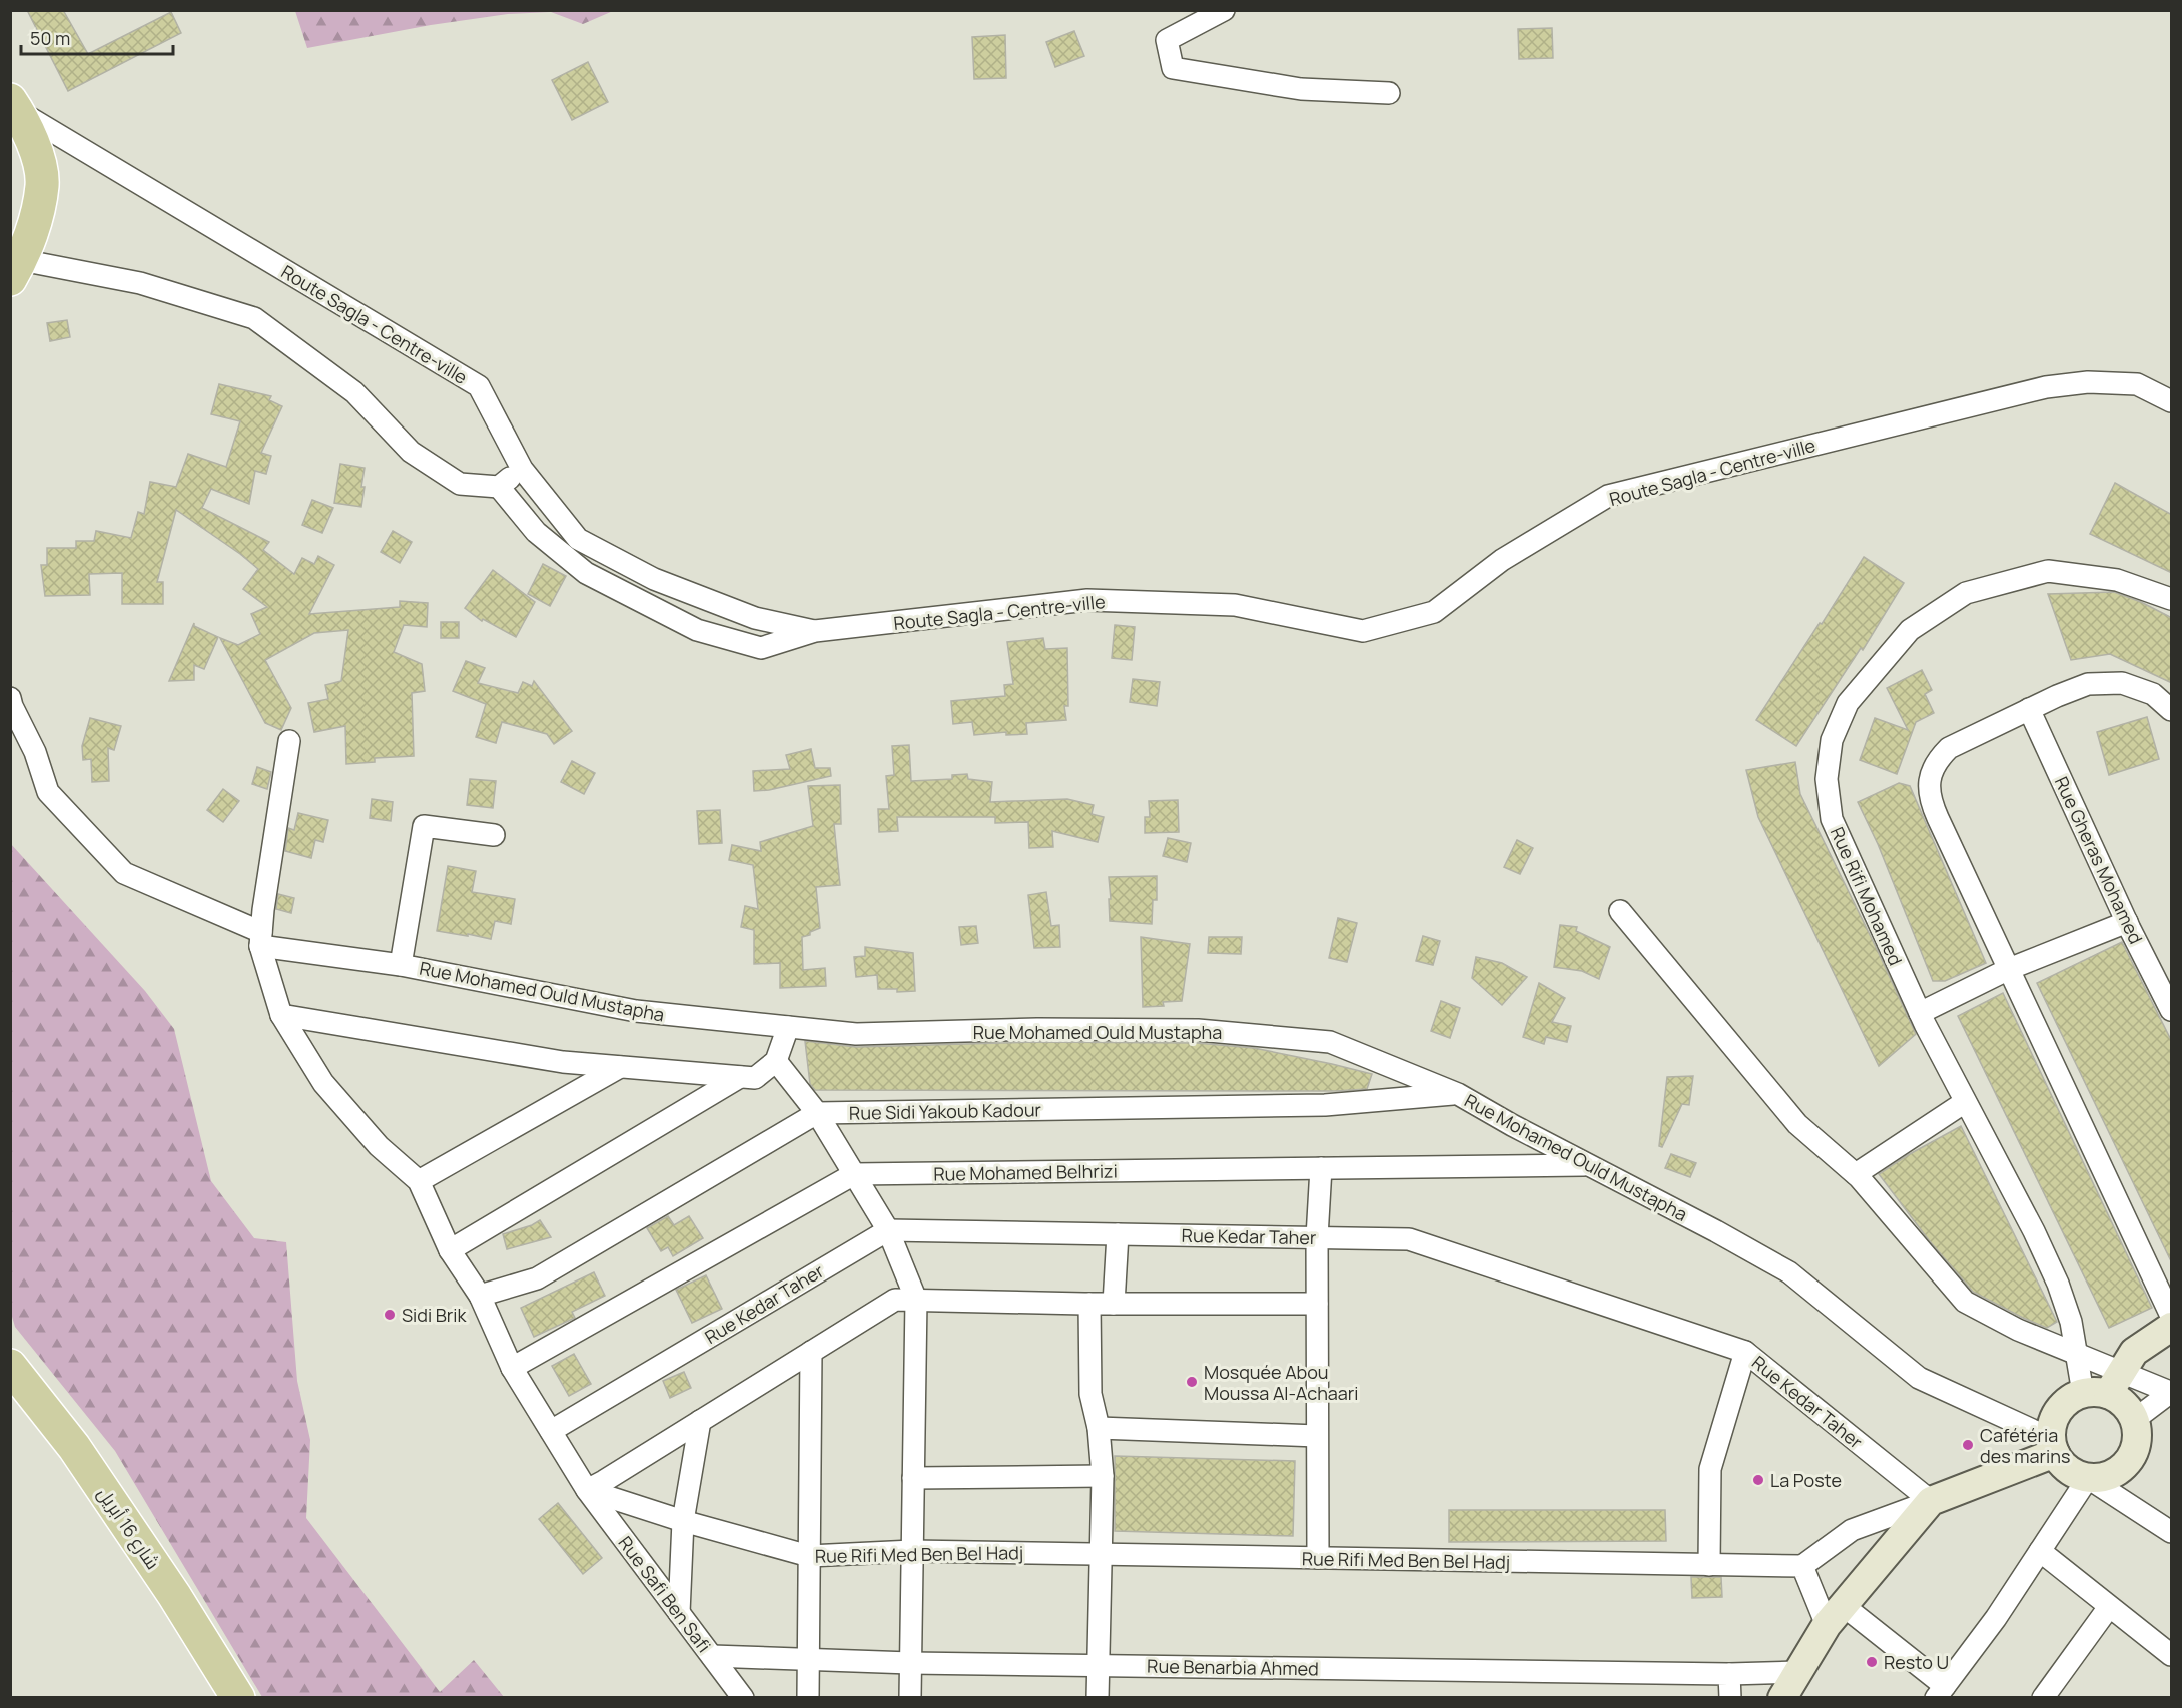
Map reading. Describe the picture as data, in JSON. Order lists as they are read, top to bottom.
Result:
{
  "streets": {
    "main road": ["شارع 16 أبريل"],
    "street": [
      "Route Sagla - Centre-ville",
      "Rue Gheras Mohamed",
      "Rue Rifi Mohamed",
      "Rue Mohamed Ould Mustapha",
      "Rue Sidi Yakoub Kadour",
      "Rue Mohamed Belhrizi",
      "Rue Kedar Taher",
      "Rue Rifi Med Ben Bel Hadj",
      "Rue Safi Ben Safi",
      "Rue Benarbia Ahmed"
    ]
  },
  "crossings": [
    ["Rue Rifi Mohamed", "Rue Mohamed Ould Mustapha"],
    ["Rue Mohamed Ould Mustapha", "Rue Sidi Yakoub Kadour"],
    ["Rue Mohamed Ould Mustapha", "Rue Mohamed Belhrizi"],
    ["Rue Rifi Med Ben Bel Hadj", "Rue Safi Ben Safi"],
    ["Rue Safi Ben Safi", "Rue Benarbia Ahmed"]
  ],
  "places": [
    "Sidi Brik",
    "Mosquée Abou Moussa Al-Achaari",
    "Cafétéria des marins",
    "La Poste",
    "Resto U"
  ],
  "scale_bar": "50 m"
}
